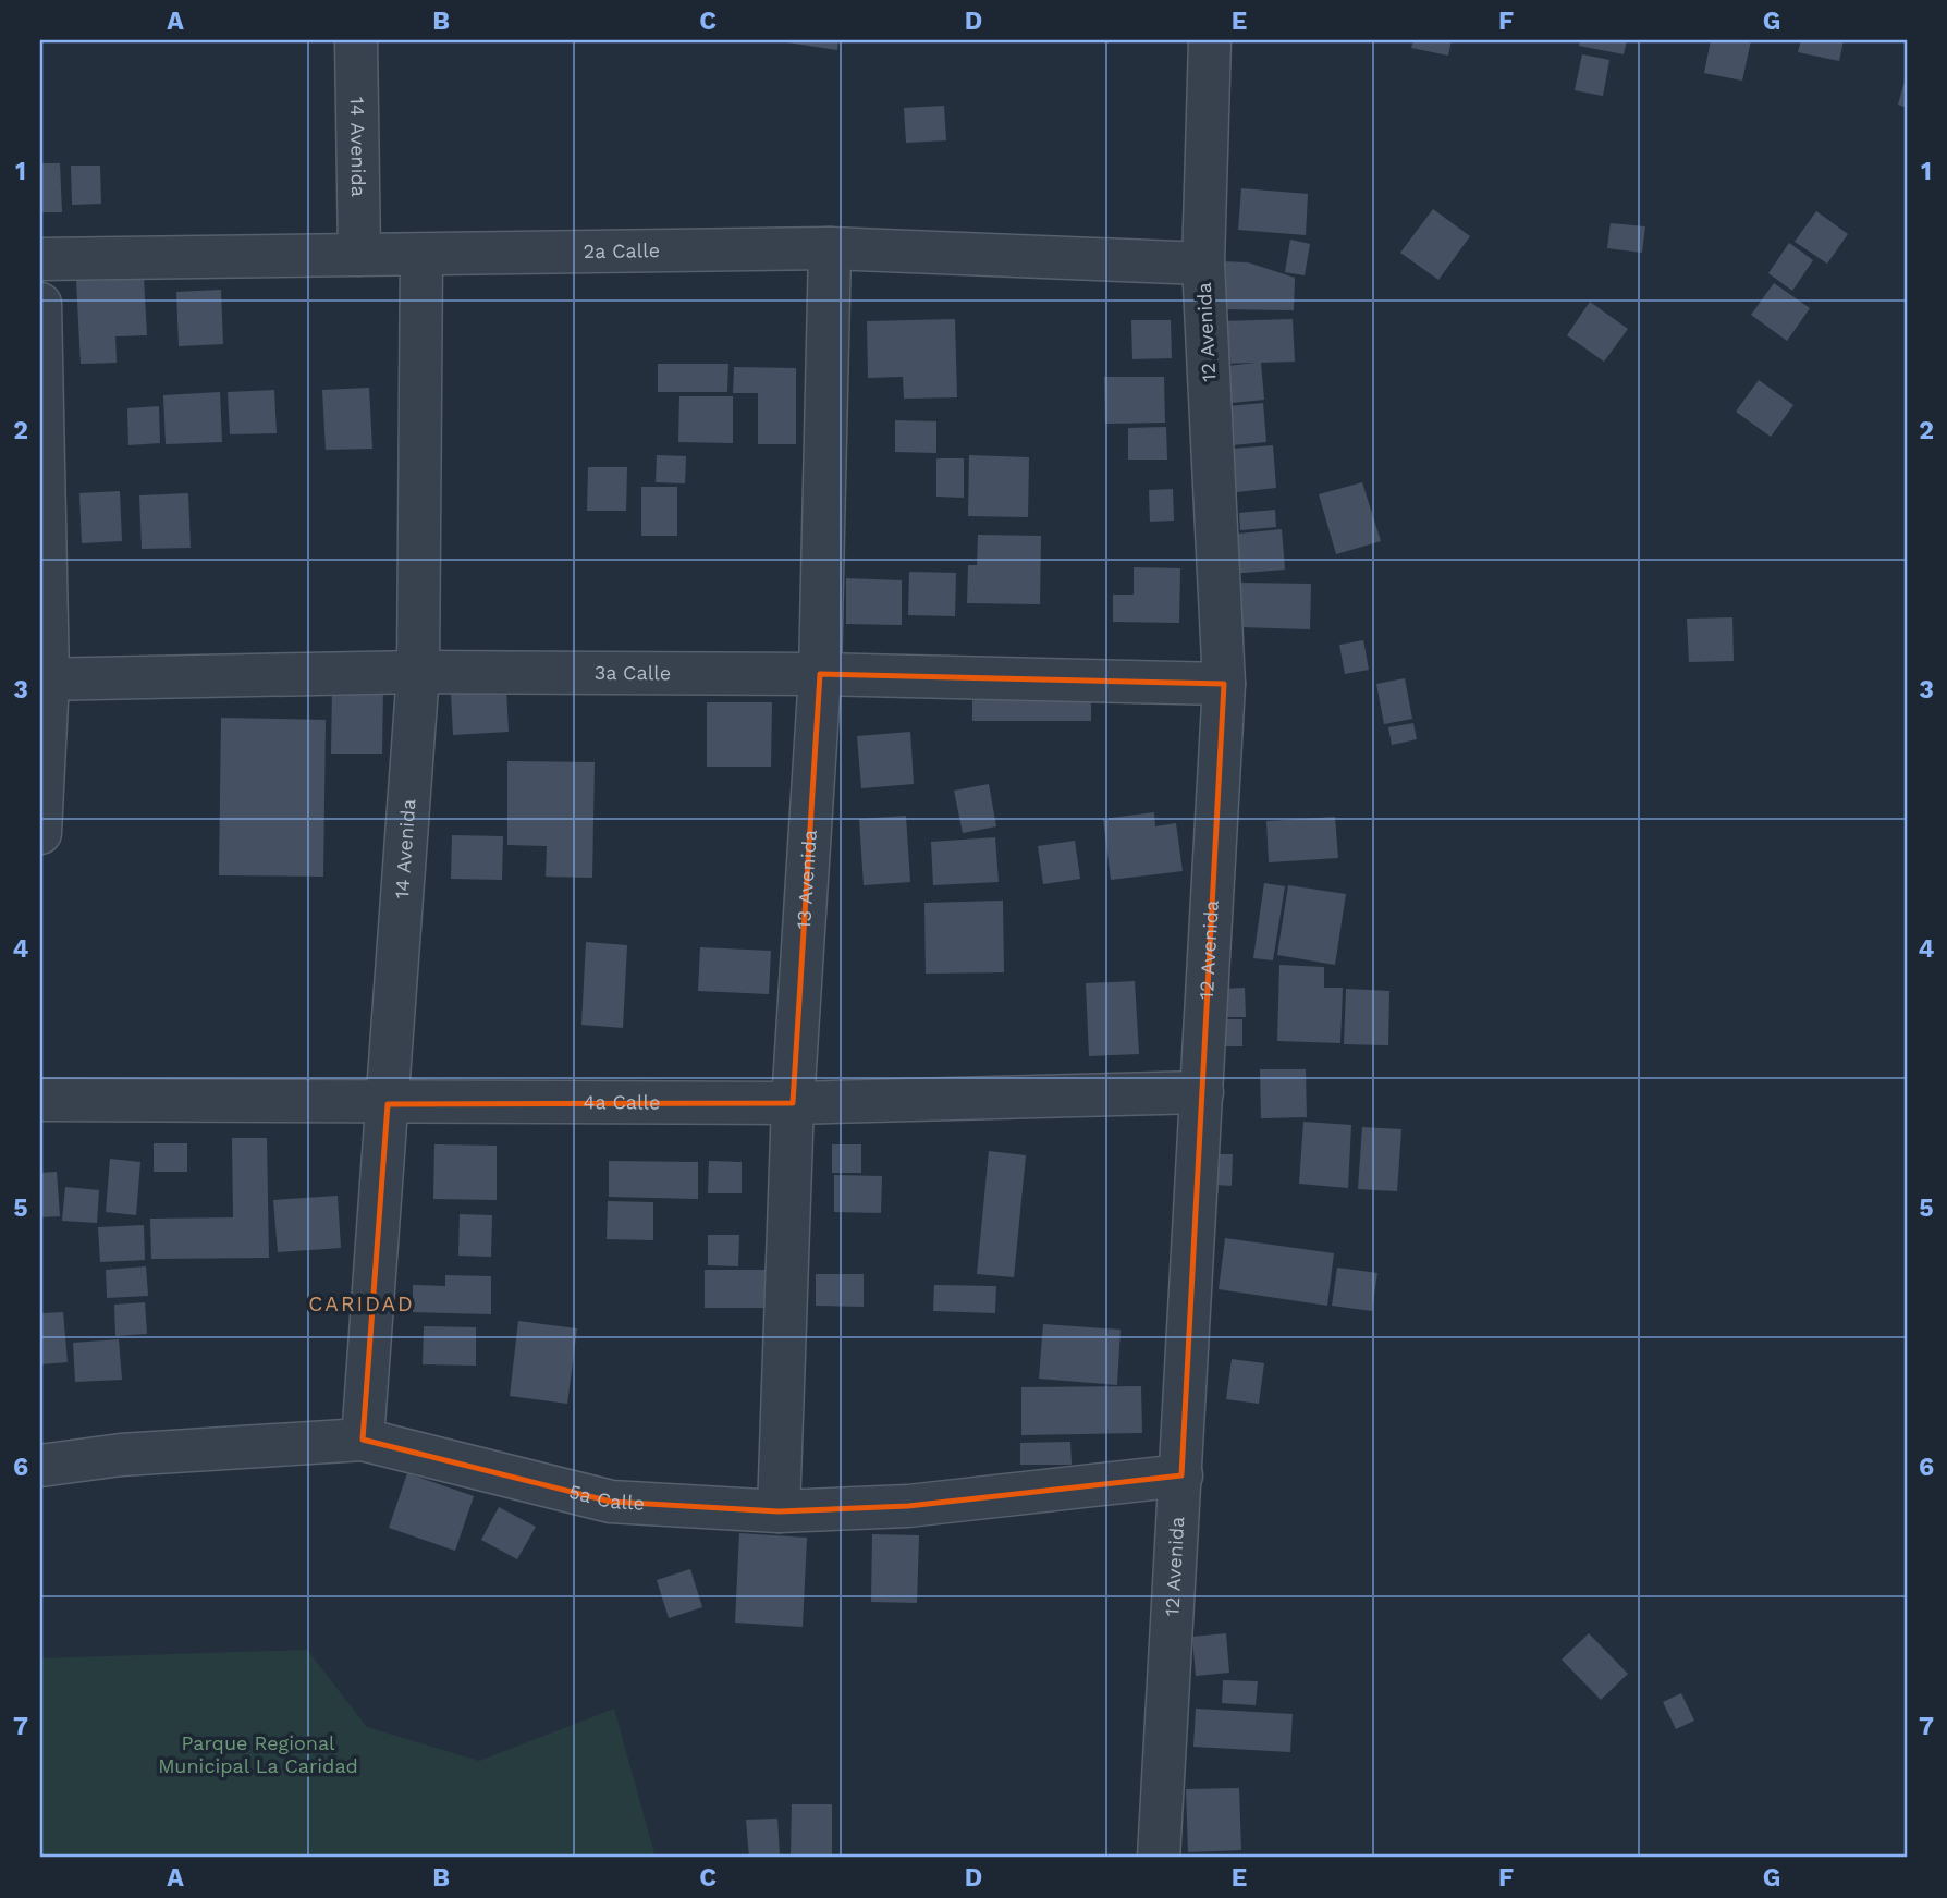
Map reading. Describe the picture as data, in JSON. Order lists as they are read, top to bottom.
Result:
{
  "streets": {
    "street": [
      "14 Avenida",
      "2a Calle",
      "12 Avenida",
      "3a Calle",
      "13 Avenida",
      "4a Calle",
      "5a Calle"
    ]
  },
  "crossings": [
    ["14 Avenida", "2a Calle"],
    ["14 Avenida", "3a Calle"],
    ["14 Avenida", "4a Calle"],
    ["14 Avenida", "5a Calle"],
    ["2a Calle", "12 Avenida"],
    ["2a Calle", "13 Avenida"],
    ["12 Avenida", "3a Calle"],
    ["12 Avenida", "4a Calle"],
    ["12 Avenida", "5a Calle"],
    ["3a Calle", "13 Avenida"],
    ["13 Avenida", "4a Calle"],
    ["13 Avenida", "5a Calle"]
  ],
  "districts": ["CARIDAD"],
  "parks": ["Parque Regional Municipal La Caridad"],
  "grid": {
    "columns": [
      "A",
      "B",
      "C",
      "D",
      "E",
      "F",
      "G"
    ],
    "rows": [
      "1",
      "2",
      "3",
      "4",
      "5",
      "6",
      "7"
    ]
  }
}
